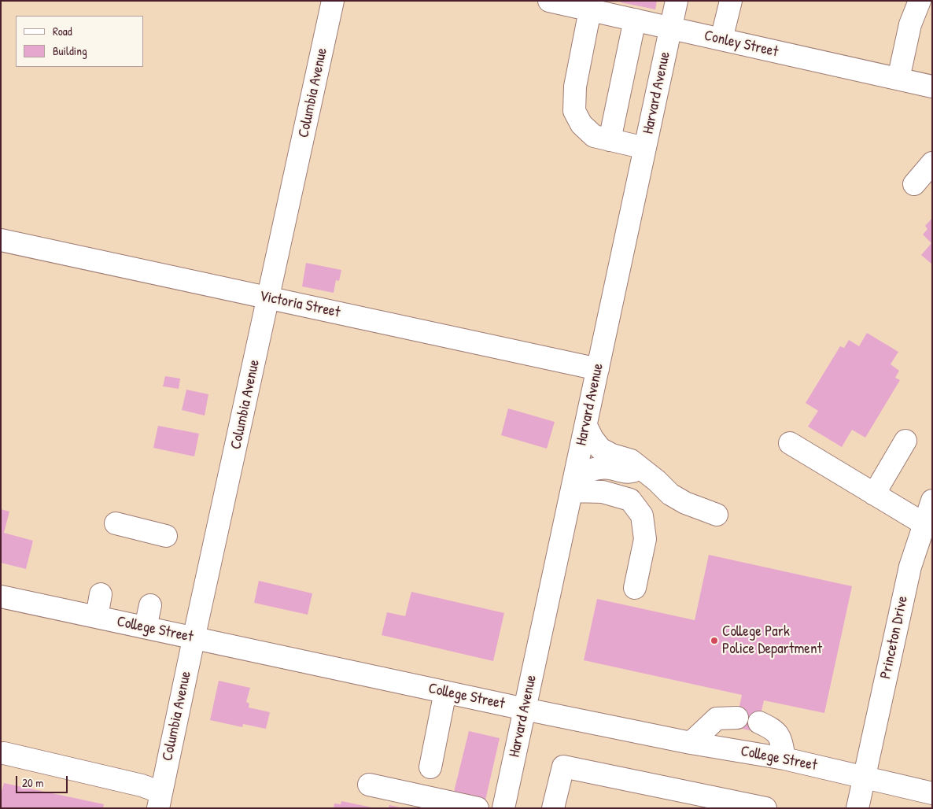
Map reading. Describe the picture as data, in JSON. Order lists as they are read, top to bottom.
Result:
{
  "streets": {
    "street": [
      "Conley Street",
      "Columbia Avenue",
      "Harvard Avenue",
      "Victoria Street",
      "College Street",
      "Princeton Drive"
    ]
  },
  "crossings": [
    ["Conley Street", "Harvard Avenue"],
    ["Columbia Avenue", "Victoria Street"],
    ["Columbia Avenue", "College Street"],
    ["Harvard Avenue", "Victoria Street"],
    ["Harvard Avenue", "College Street"],
    ["College Street", "Princeton Drive"]
  ],
  "places": ["College Park Police Department"],
  "legend": ["Road", "Building"],
  "scale_bar": "20 m"
}
